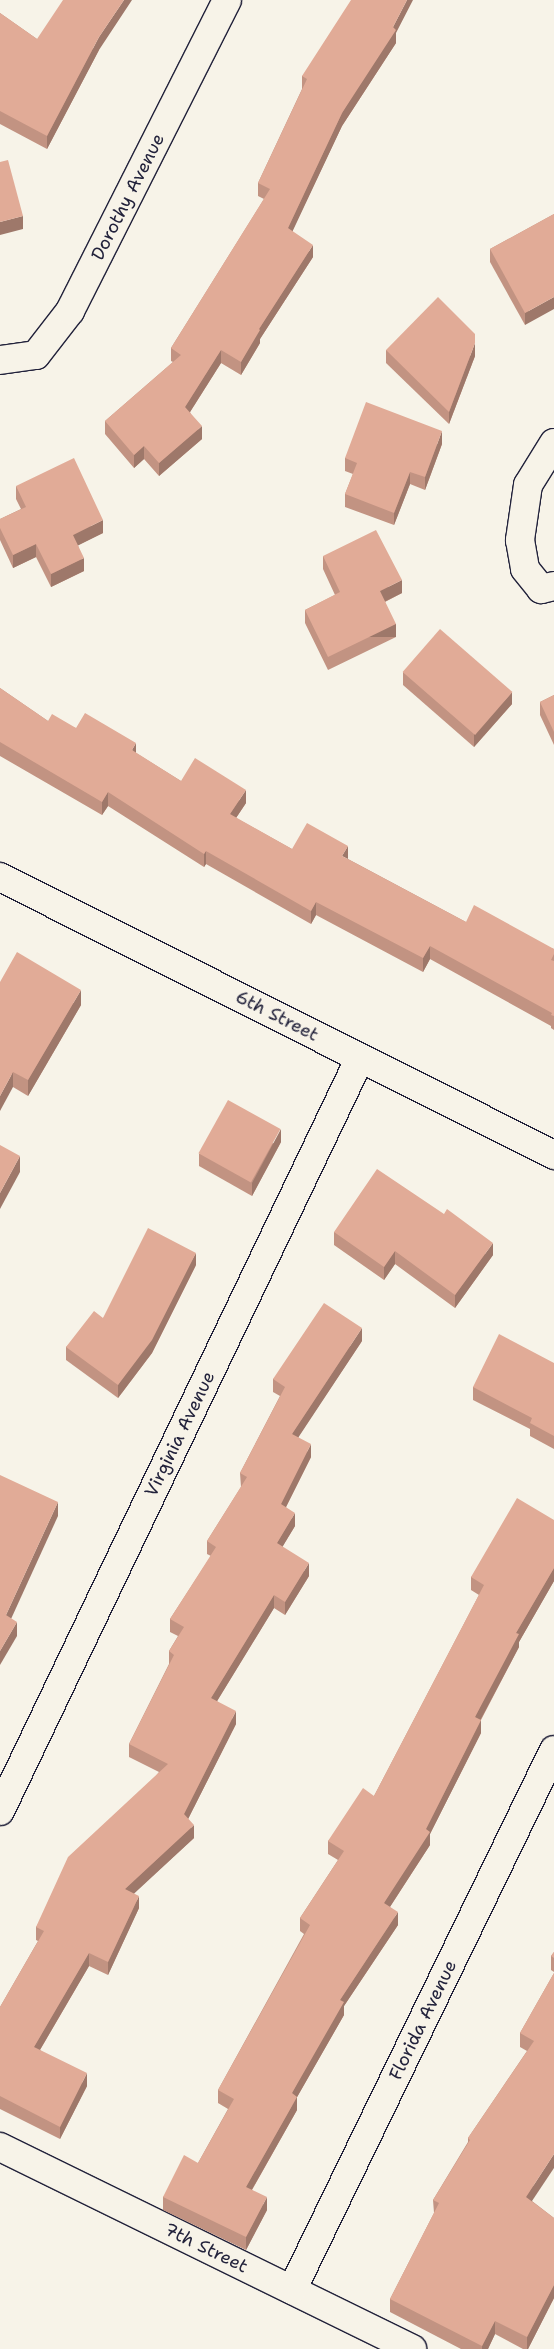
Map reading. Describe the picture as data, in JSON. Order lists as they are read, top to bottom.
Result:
{
  "streets": {
    "street": [
      "Dorothy Avenue",
      "6th Street",
      "Virginia Avenue",
      "Florida Avenue",
      "7th Street"
    ]
  },
  "crossings": [
    ["6th Street", "Virginia Avenue"],
    ["Florida Avenue", "7th Street"]
  ]
}
